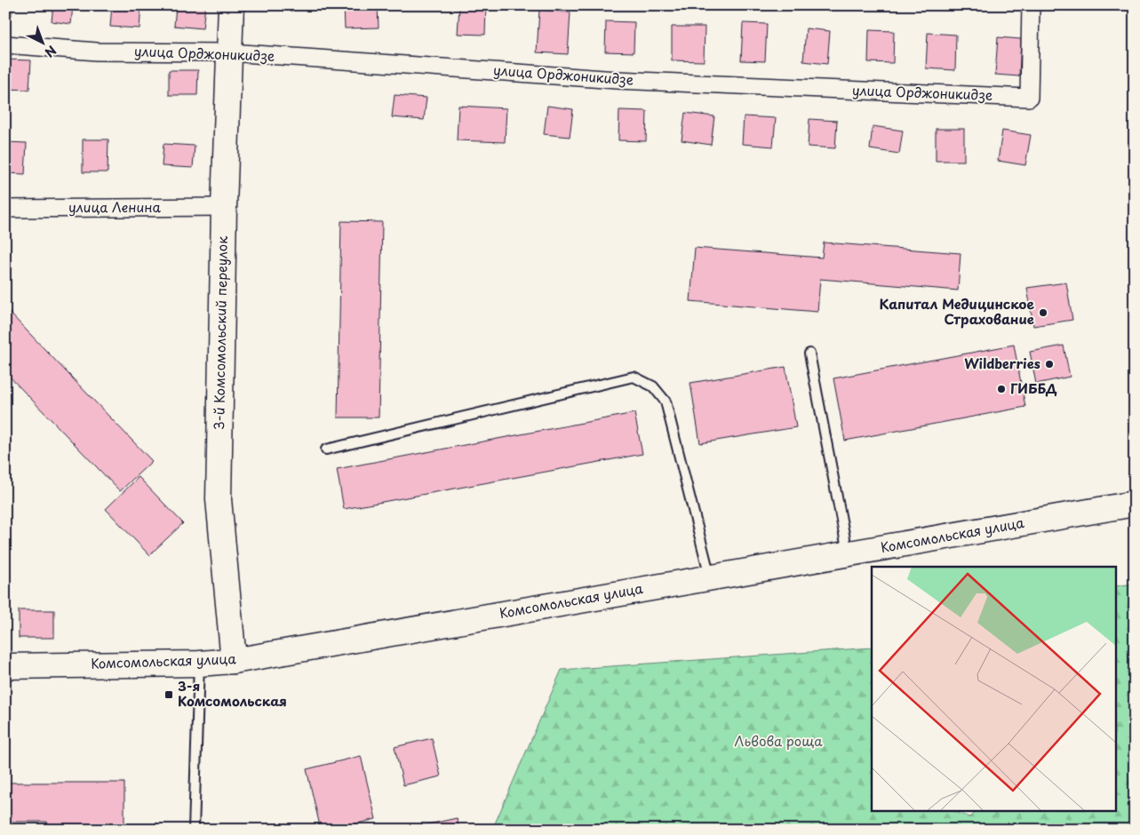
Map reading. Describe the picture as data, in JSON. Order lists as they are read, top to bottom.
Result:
{
  "streets": {
    "main road": ["3-й Комсомольский переулок", "Комсомольская улица"],
    "street": ["улица Орджоникидзе", "улица Ленина"]
  },
  "crossings": [
    ["улица Орджоникидзе", "3-й Комсомольский переулок"],
    ["улица Ленина", "3-й Комсомольский переулок"],
    ["3-й Комсомольский переулок", "Комсомольская улица"]
  ],
  "parks": ["Львова роща"],
  "places": {
    "other": ["Капитал Медицинское Страхование", "Wildberries", "ГИББД"],
    "transit": ["3-я Комсомольская"]
  },
  "north": "bottom right"
}
